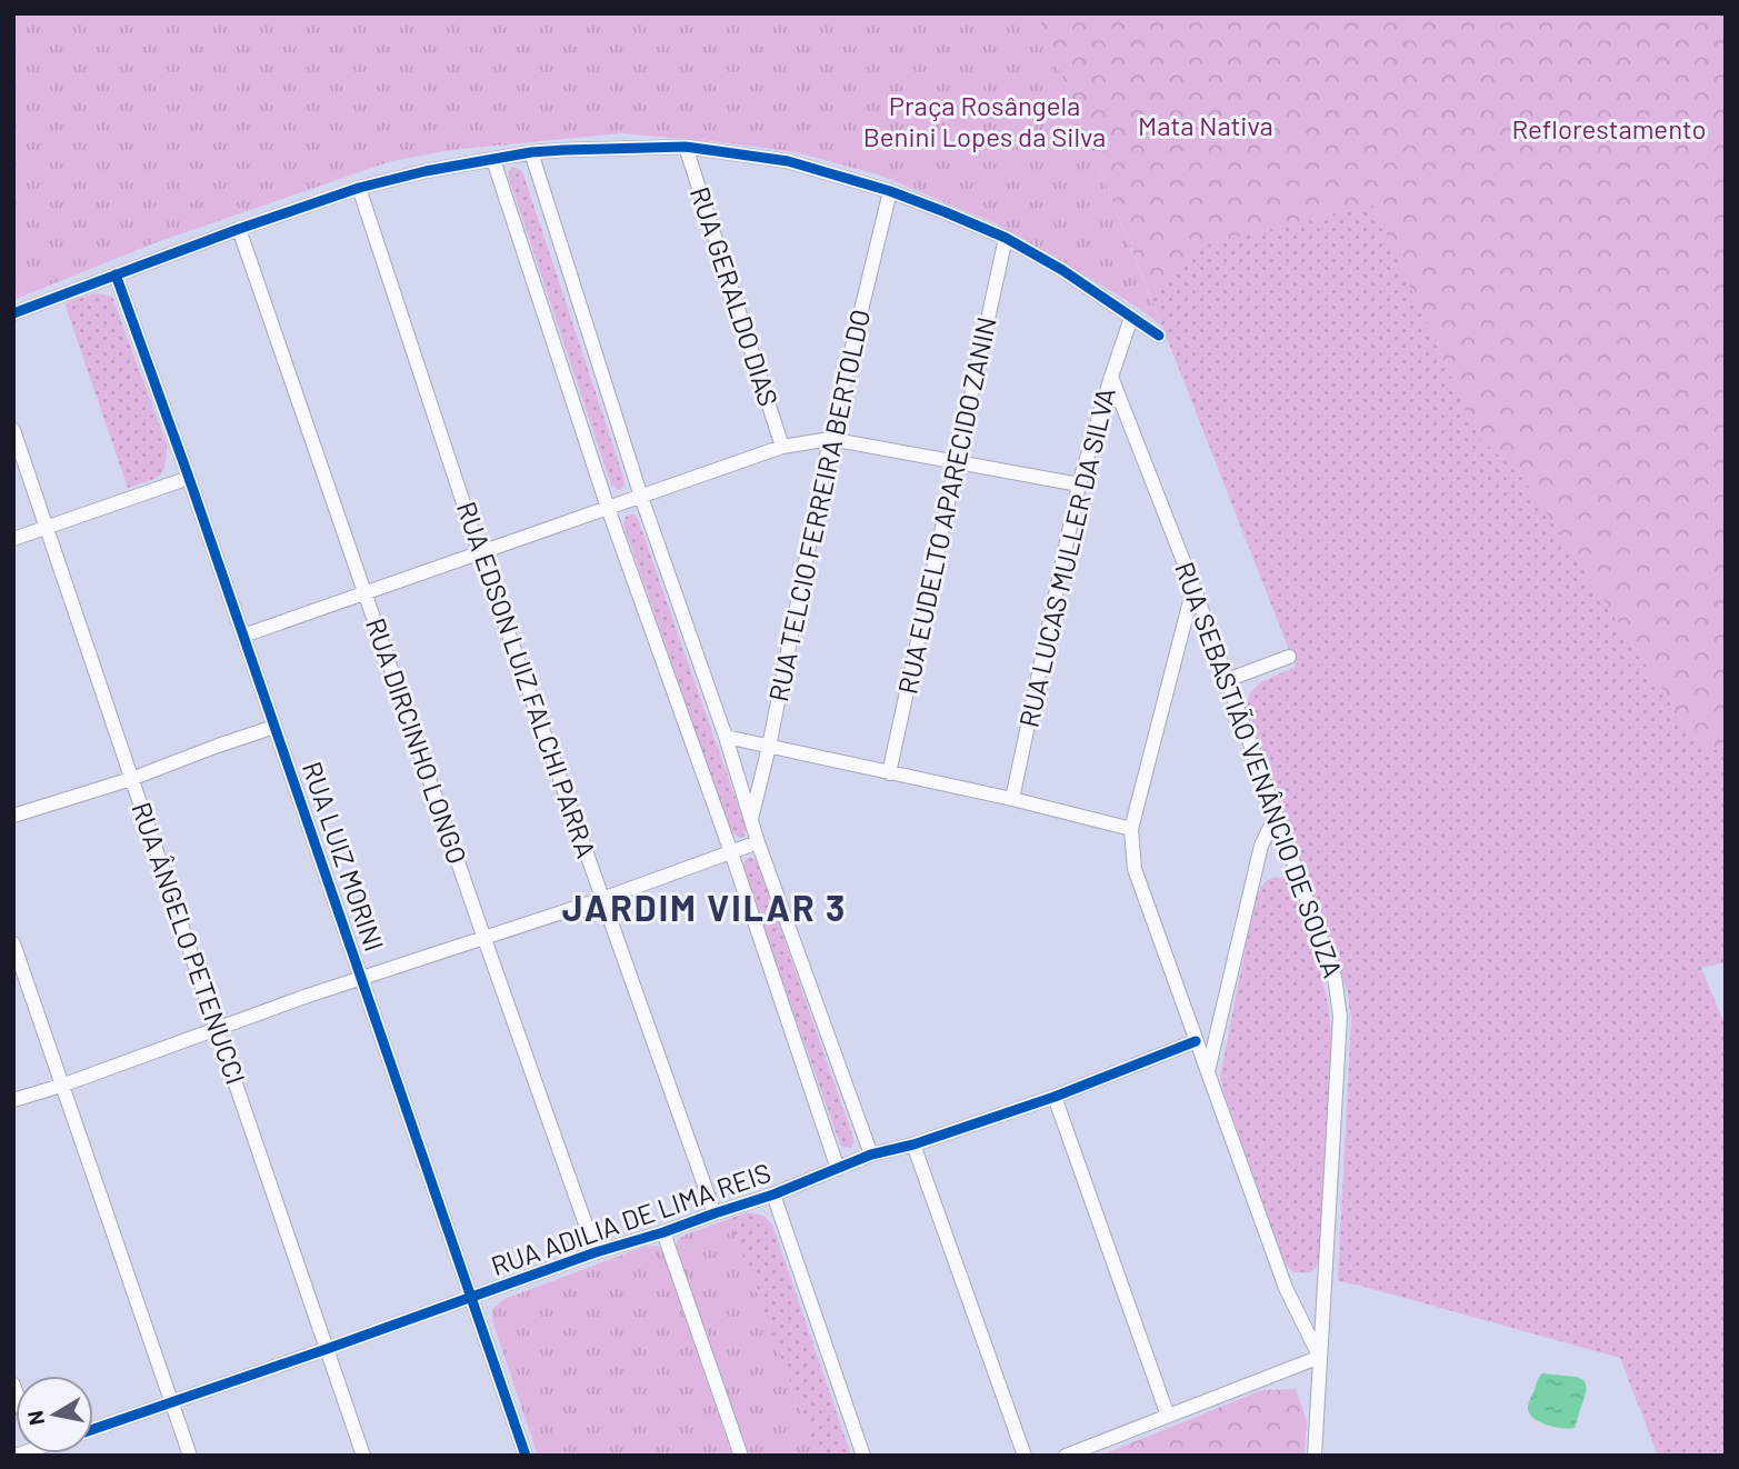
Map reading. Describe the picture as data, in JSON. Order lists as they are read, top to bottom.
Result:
{
  "streets": {
    "street": [
      "RUA GERALDO DIAS",
      "RUA TELCIO FERREIRA BERTOLDO",
      "RUA EUDELTO APARECIDO ZANIN",
      "RUA LUCAS MULLER DA SILVA",
      "RUA EDSON LUIZ FALCHI PARRA",
      "RUA DIRCINHO LONGO",
      "RUA SEBASTIÃO VENÂNCIO DE SOUZA",
      "RUA LUIZ MORINI",
      "RUA ÂNGELO PETENUCCI",
      "RUA ADILIA DE LIMA REIS"
    ]
  },
  "crossings": [
    ["RUA LUCAS MULLER DA SILVA", "RUA SEBASTIÃO VENÂNCIO DE SOUZA"],
    ["RUA EDSON LUIZ FALCHI PARRA", "RUA ADILIA DE LIMA REIS"],
    ["RUA DIRCINHO LONGO", "RUA ADILIA DE LIMA REIS"],
    ["RUA LUIZ MORINI", "RUA ADILIA DE LIMA REIS"],
    ["RUA ÂNGELO PETENUCCI", "RUA ADILIA DE LIMA REIS"]
  ],
  "districts": ["JARDIM VILAR 3"],
  "parks": ["Praça Rosângela Benini Lopes da Silva", "Mata Nativa", "Reflorestamento"],
  "north": "left"
}
